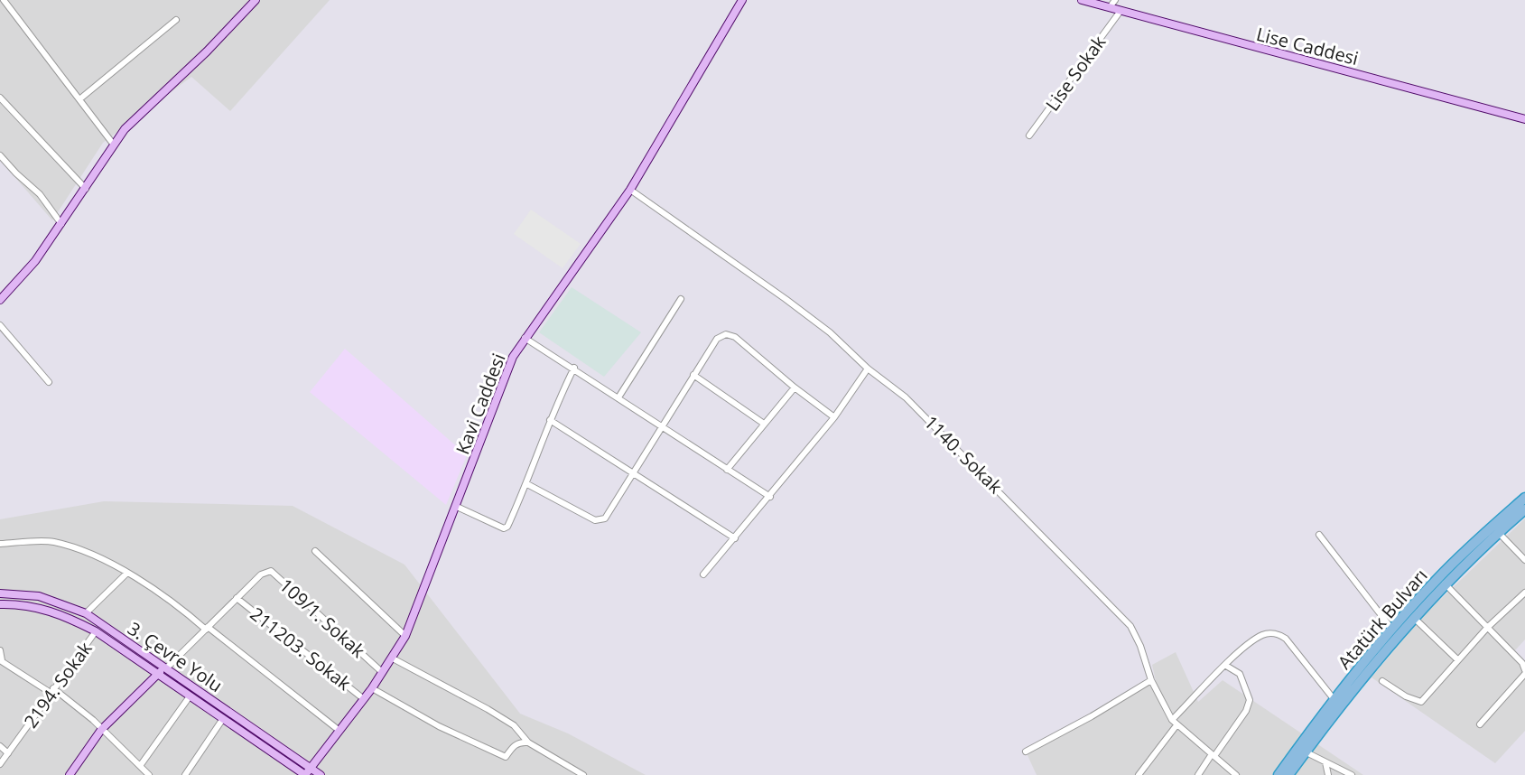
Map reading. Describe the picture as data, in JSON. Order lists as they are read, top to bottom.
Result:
{
  "streets": {
    "highway": ["Atatürk Bulvarı"],
    "street": [
      "Lise Caddesi",
      "Lise Sokak",
      "Kavi Caddesi",
      "1140. Sokak",
      "109/1. Sokak",
      "211203. Sokak",
      "3. Çevre Yolu",
      "2194. Sokak"
    ]
  },
  "crossings": [
    ["Lise Caddesi", "Lise Sokak"],
    ["Kavi Caddesi", "1140. Sokak"],
    ["Kavi Caddesi", "109/1. Sokak"],
    ["Kavi Caddesi", "211203. Sokak"],
    ["Kavi Caddesi", "3. Çevre Yolu"],
    ["109/1. Sokak", "211203. Sokak"],
    ["3. Çevre Yolu", "2194. Sokak"]
  ]
}
